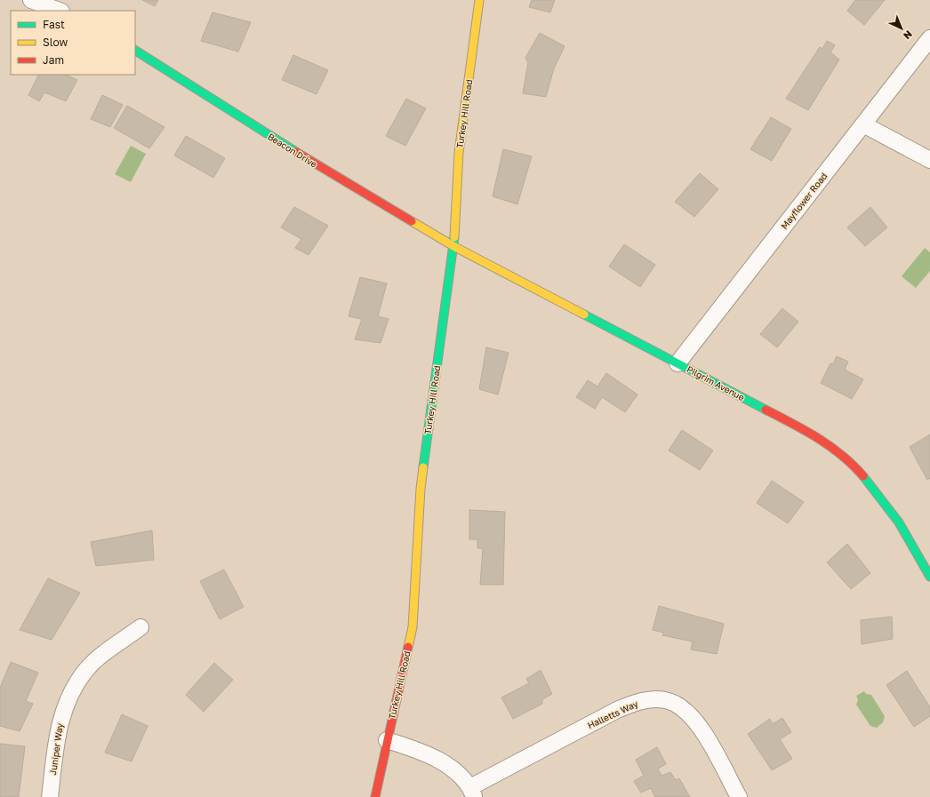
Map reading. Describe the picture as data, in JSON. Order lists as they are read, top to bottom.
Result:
{
  "streets": {
    "street": [
      "Turkey Hill Road",
      "Beacon Drive",
      "Mayflower Road",
      "Pilgrim Avenue",
      "Halletts Way",
      "Juniper Way"
    ]
  },
  "crossings": [
    ["Turkey Hill Road", "Beacon Drive"],
    ["Turkey Hill Road", "Pilgrim Avenue"],
    ["Beacon Drive", "Pilgrim Avenue"],
    ["Mayflower Road", "Pilgrim Avenue"]
  ],
  "legend": ["Fast", "Slow", "Jam"],
  "north": "bottom right"
}
